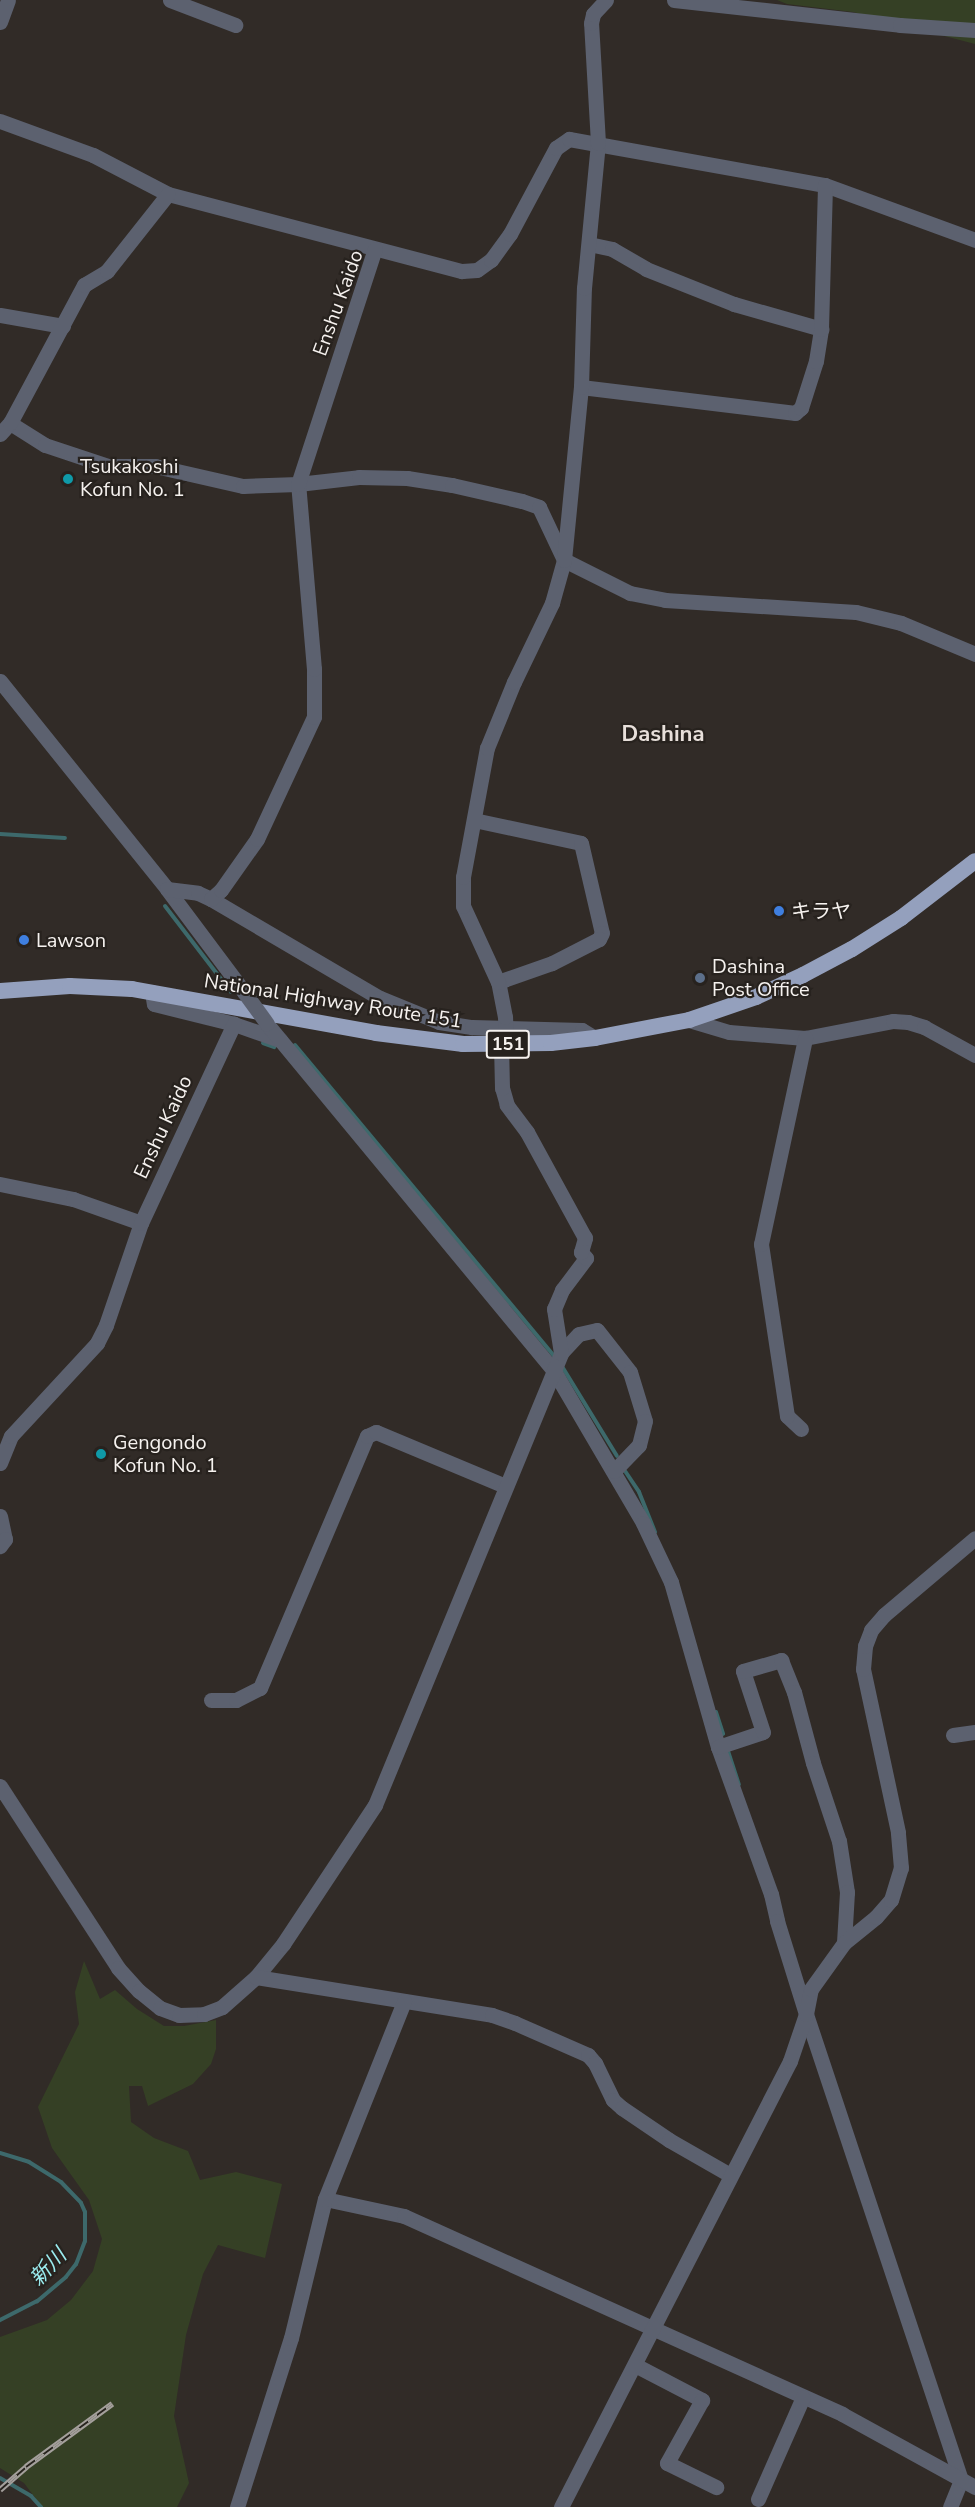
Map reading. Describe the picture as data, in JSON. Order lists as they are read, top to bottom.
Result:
{
  "streets": {
    "highway": ["National Highway Route 151", "151"],
    "street": ["Enshu Kaido"]
  },
  "districts": ["Dashina"],
  "water": ["新川"],
  "places": [
    "Tsukakoshi Kofun No. 1",
    "キラヤ",
    "Lawson",
    "Dashina Post Office",
    "Gengondo Kofun No. 1"
  ]
}
